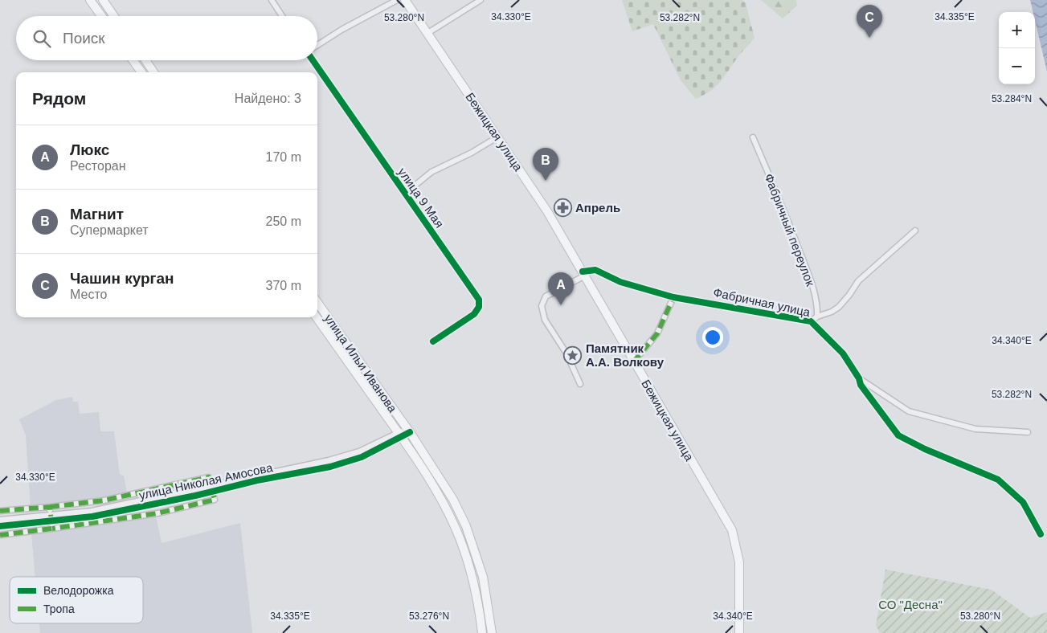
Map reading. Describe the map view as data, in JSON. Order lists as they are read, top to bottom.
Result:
{
  "streets": {
    "main road": ["Бежицкая улица", "улица Ильи Иванова"],
    "street": [
      "улица 9 Мая",
      "Фабричный переулок",
      "Фабричная улица",
      "улица Николая Амосова"
    ]
  },
  "crossings": [
    ["Бежицкая улица", "Фабричная улица"],
    ["Фабричный переулок", "Фабричная улица"],
    ["улица Ильи Иванова", "улица Николая Амосова"]
  ],
  "parks": ["СО \"Десна\""],
  "places": {
    "pharmacy": ["Апрель"],
    "place": ["Памятник А.А. Волкову"]
  },
  "legend": ["Велодорожка", "Тропа"],
  "page": {
    "pins": ["C", "B", "A"],
    "map_buttons": ["+", "−"],
    "search": "Поиск",
    "heading": ["Рядом", "Найдено: 3"],
    "list": [
      {
        "mark": "A",
        "name": "Люкс",
        "note": "Ресторан",
        "value": "170 m"
      },
      {
        "mark": "B",
        "name": "Магнит",
        "note": "Супермаркет",
        "value": "250 m"
      },
      {
        "mark": "C",
        "name": "Чашин курган",
        "note": "Место",
        "value": "370 m"
      }
    ]
  },
  "coordinates": [
    "34.330°E",
    "34.335°E",
    "53.280°N",
    "53.282°N",
    "53.284°N",
    "34.340°E",
    "53.276°N"
  ]
}
